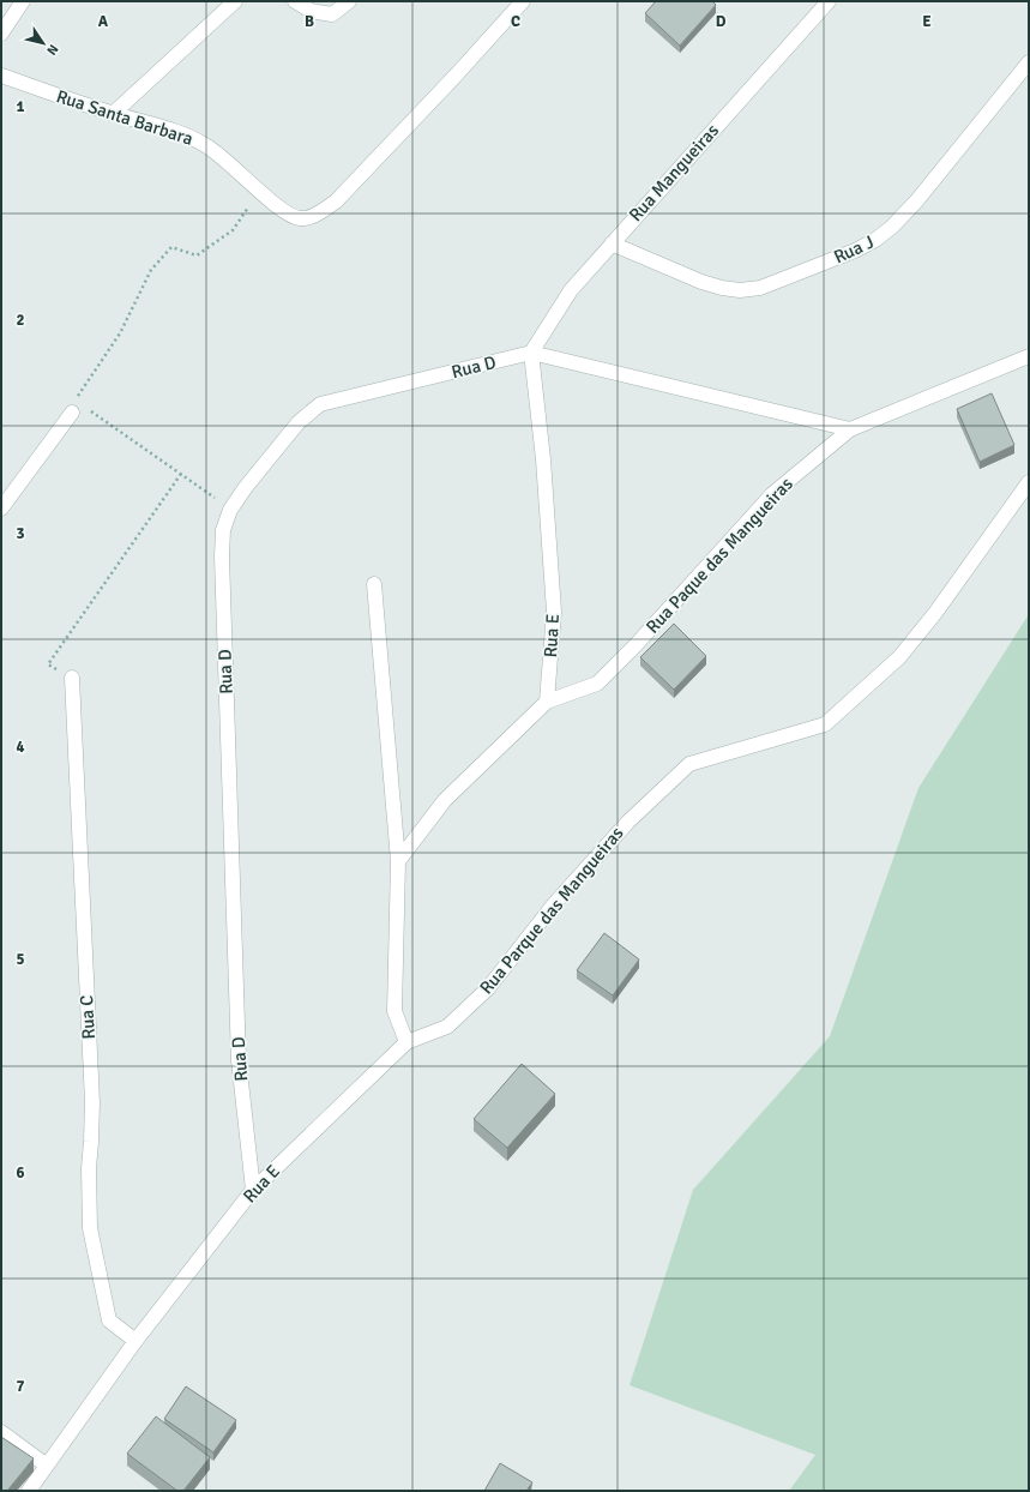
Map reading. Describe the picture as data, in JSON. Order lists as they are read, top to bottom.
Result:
{
  "streets": {
    "street": [
      "Rua Santa Barbara",
      "Rua Mangueiras",
      "Rua J",
      "Rua D",
      "Rua Paque das Mangueiras",
      "Rua E",
      "Rua Parque das Mangueiras",
      "Rua C"
    ]
  },
  "crossings": [
    ["Rua Mangueiras", "Rua J"],
    ["Rua Mangueiras", "Rua D"],
    ["Rua Mangueiras", "Rua E"],
    ["Rua D", "Rua E"],
    ["Rua Paque das Mangueiras", "Rua E"],
    ["Rua E", "Rua Parque das Mangueiras"],
    ["Rua E", "Rua C"]
  ],
  "north": "bottom right",
  "grid": {
    "columns": [
      "A",
      "B",
      "C",
      "D",
      "E"
    ],
    "rows": [
      "1",
      "2",
      "3",
      "4",
      "5",
      "6",
      "7"
    ]
  }
}
